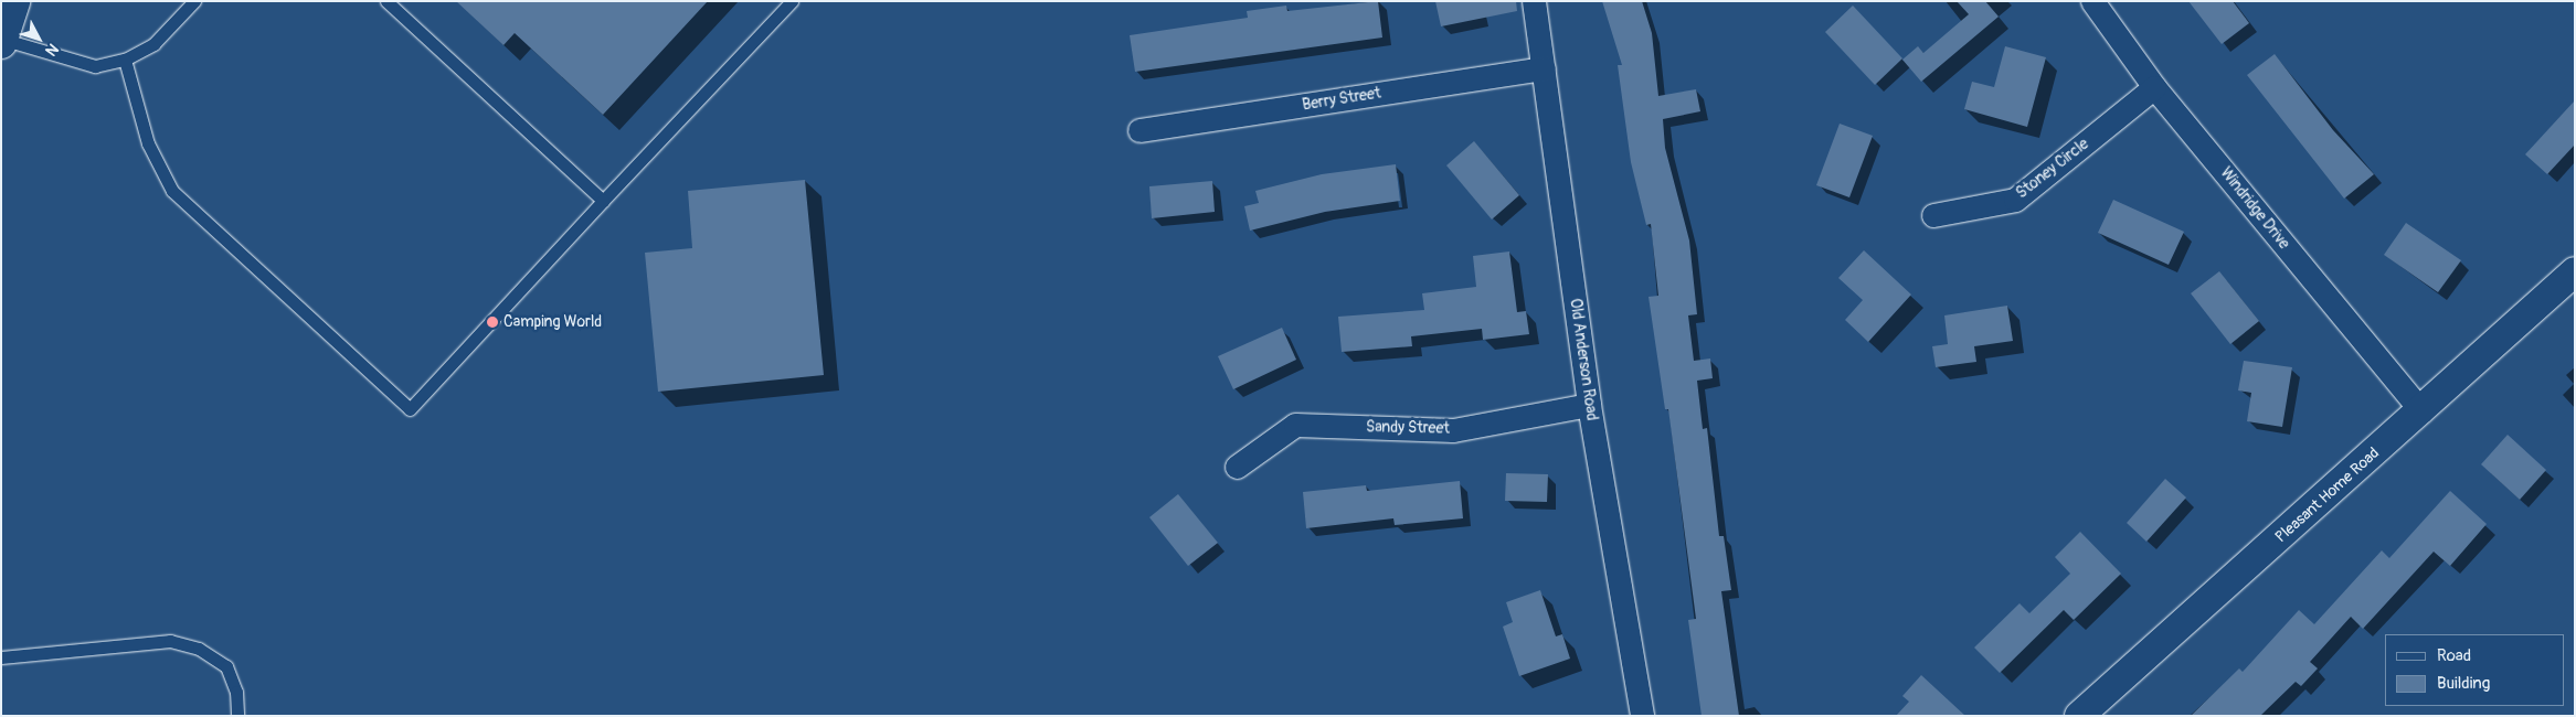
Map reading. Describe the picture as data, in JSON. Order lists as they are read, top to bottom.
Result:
{
  "streets": {
    "street": [
      "Berry Street",
      "Stoney Circle",
      "Windridge Drive",
      "Old Anderson Road",
      "Sandy Street",
      "Pleasant Home Road"
    ]
  },
  "crossings": [
    ["Berry Street", "Old Anderson Road"],
    ["Stoney Circle", "Windridge Drive"],
    ["Windridge Drive", "Pleasant Home Road"],
    ["Old Anderson Road", "Sandy Street"]
  ],
  "places": ["Camping World"],
  "legend": ["Road", "Building"],
  "north": "bottom right"
}
